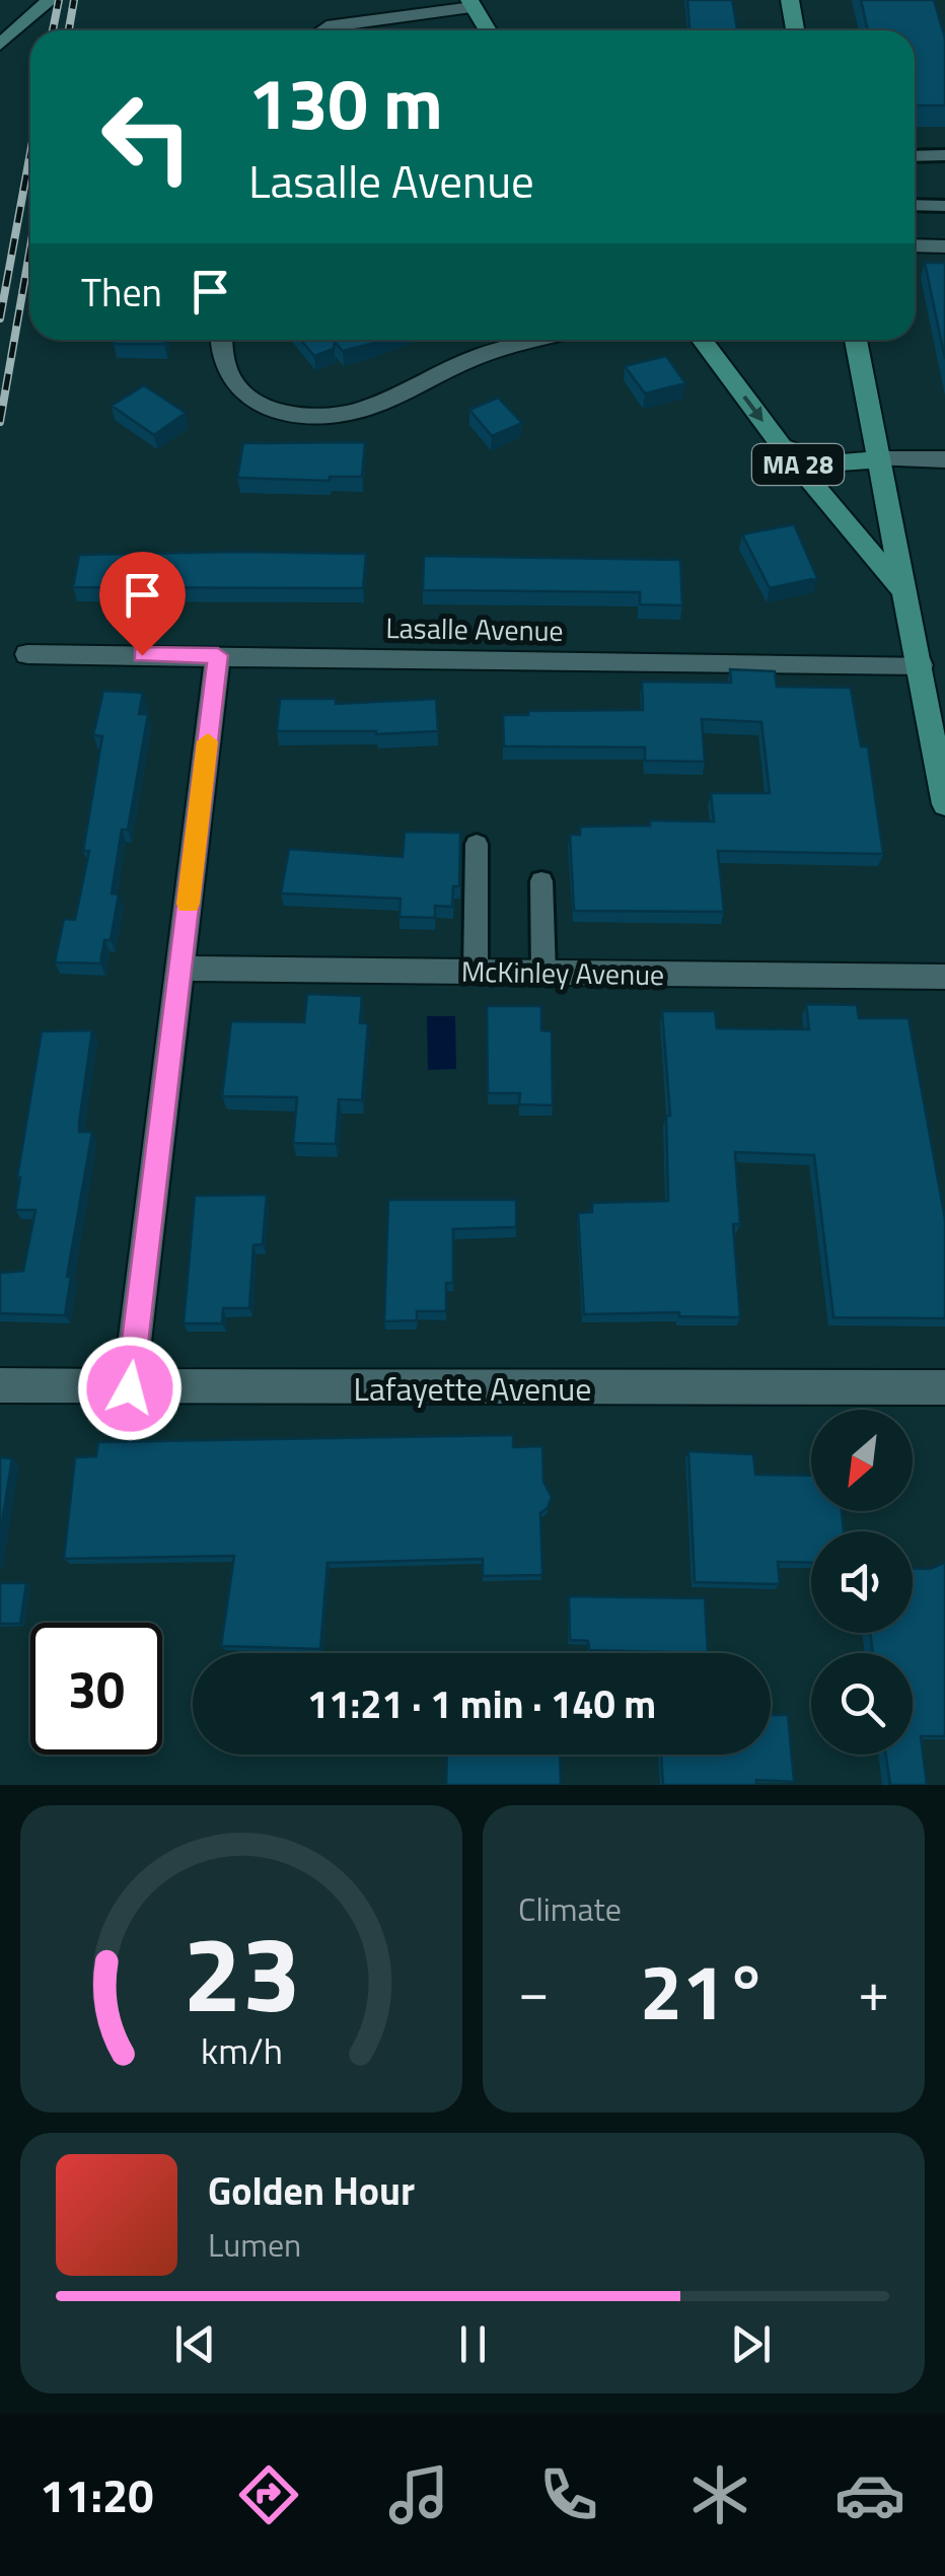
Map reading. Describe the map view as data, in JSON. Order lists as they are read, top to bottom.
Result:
{
  "streets": {
    "main road": ["MA 28"],
    "street": ["Lasalle Avenue", "McKinley Avenue", "Lafayette Avenue"]
  },
  "crossings": [
    ["MA 28", "Lasalle Avenue"]
  ],
  "north": "bottom left",
  "page": {
    "turn": ["130 m", "Lasalle Avenue"],
    "then": "Then",
    "limit": "30",
    "trip": "11:21 · 1 min · 140 m",
    "tile": "Climate",
    "heat": ["−", "21°", "+"],
    "song": ["Golden Hour", "Lumen"],
    "tabs": "11:20",
    "gauge": ["23", "km/h"]
  }
}
